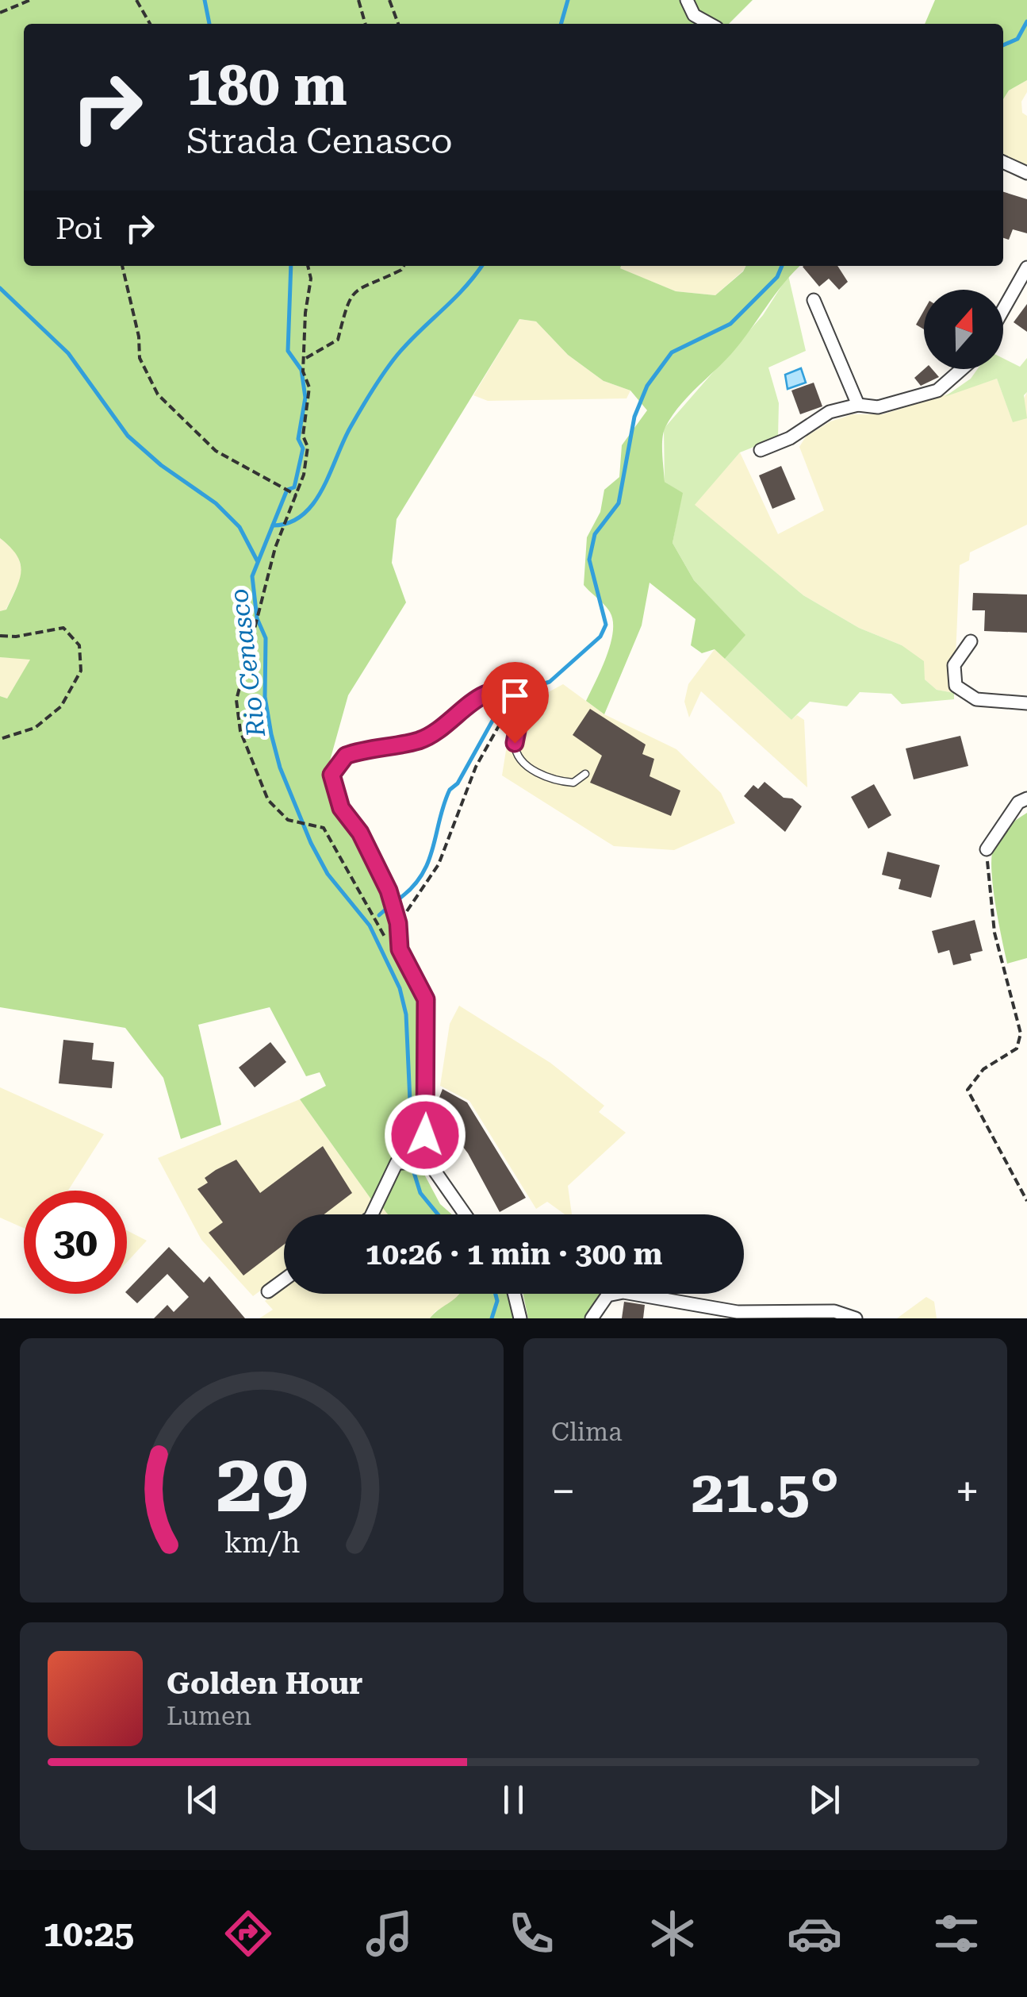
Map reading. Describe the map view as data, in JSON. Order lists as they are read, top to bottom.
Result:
{
  "water": ["Rio Cenasco"],
  "north": "top",
  "page": {
    "turn": ["180 m", "Strada Cenasco"],
    "then": "Poi",
    "limit": "30",
    "trip": "10:26 · 1 min · 300 m",
    "tile": "Clima",
    "heat": ["−", "21.5°", "+"],
    "song": ["Golden Hour", "Lumen"],
    "tabs": "10:25",
    "gauge": ["29", "km/h"]
  }
}
